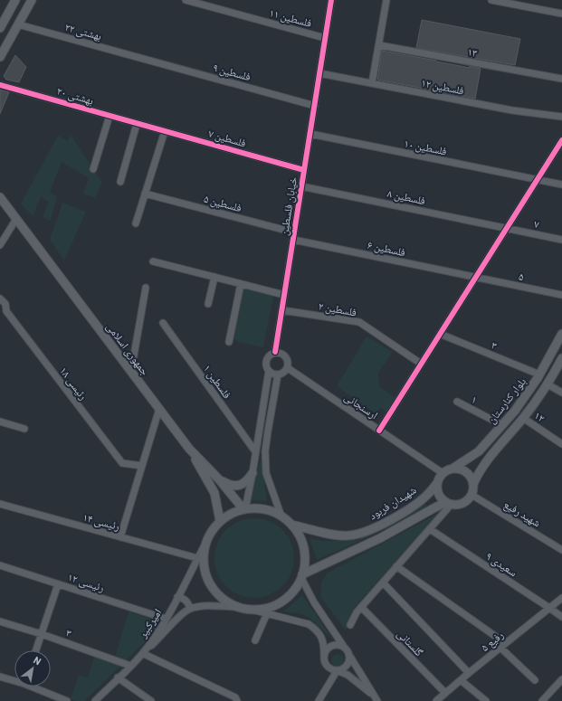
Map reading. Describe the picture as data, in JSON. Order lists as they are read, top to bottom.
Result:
{
  "streets": {
    "main road": ["جمهوری اسلامی", "بلوار کنارستان", "شهيدان فربود"],
    "street": [
      "فلسطین ۱۱",
      "بهشتی ۲۲",
      "۱۳",
      "فلسطین ۹",
      "فلسطین ۱۲",
      "بهشتی ۲۰",
      "فلسطین ۷",
      "فلسطین ۱۰",
      "فلسطین ۸",
      "فلسطین ۵",
      "خیابان فلسطین",
      "۷",
      "فلسطین ۶",
      "۵",
      "فلسطین ۲",
      "۳",
      "فلسطین ۱",
      "رئیسی ۱۸",
      "۱",
      "ارسنجانی",
      "۱۲",
      "شهید رفیع",
      "رئیسی ۱۴",
      "سعیدی ۹",
      "رئیسی ۱۲",
      "امیرکبیر",
      "رفیع ۵",
      "گلستانی"
    ]
  },
  "crossings": [
    ["فلسطین ۱۱", "خیابان فلسطین"],
    ["بهشتی ۲۲", "فلسطین ۹"],
    ["فلسطین ۹", "خیابان فلسطین"],
    ["فلسطین ۱۲", "خیابان فلسطین"],
    ["بهشتی ۲۰", "فلسطین ۷"],
    ["فلسطین ۷", "خیابان فلسطین"],
    ["فلسطین ۱۰", "خیابان فلسطین"],
    ["فلسطین ۸", "خیابان فلسطین"],
    ["فلسطین ۸", "۷"],
    ["فلسطین ۵", "خیابان فلسطین"],
    ["خیابان فلسطین", "فلسطین ۶"],
    ["خیابان فلسطین", "فلسطین ۲"],
    ["خیابان فلسطین", "ارسنجانی"],
    ["فلسطین ۶", "۵"],
    ["۳", "بلوار کنارستان"],
    ["۳", "امیرکبیر"],
    ["جمهوری اسلامی", "شهيدان فربود"],
    ["جمهوری اسلامی", "امیرکبیر"],
    ["۱", "بلوار کنارستان"],
    ["بلوار کنارستان", "ارسنجانی"],
    ["بلوار کنارستان", "۱۲"],
    ["بلوار کنارستان", "شهيدان فربود"],
    ["بلوار کنارستان", "شهید رفیع"],
    ["ارسنجانی", "شهيدان فربود"],
    ["ارسنجانی", "شهید رفیع"],
    ["شهيدان فربود", "شهید رفیع"],
    ["شهيدان فربود", "امیرکبیر"],
    ["رئیسی ۱۴", "امیرکبیر"],
    ["سعیدی ۹", "رفیع ۵"],
    ["رئیسی ۱۲", "امیرکبیر"],
    ["رفیع ۵", "گلستانی"]
  ],
  "north": "top right"
}
